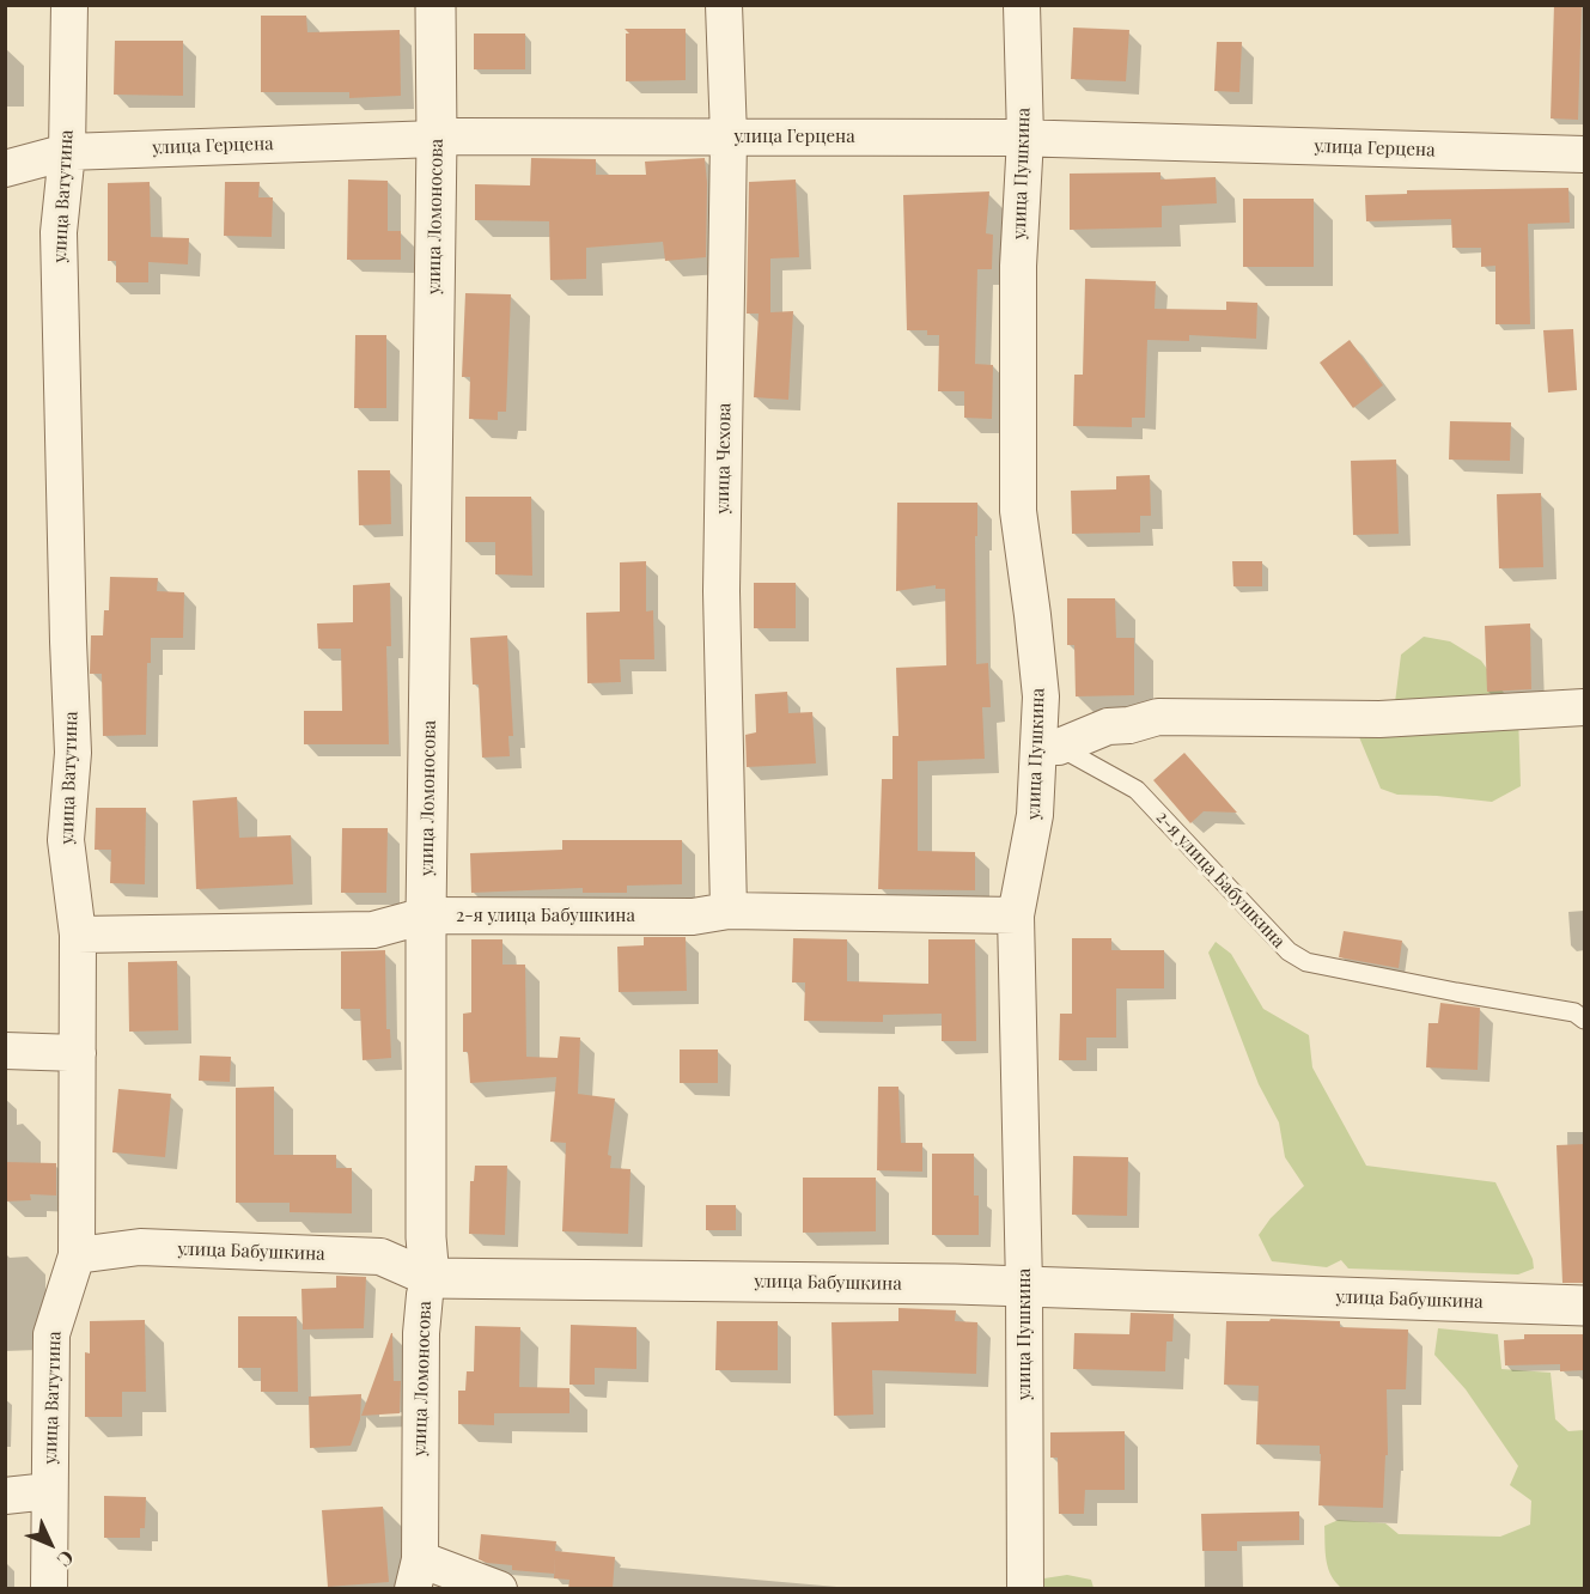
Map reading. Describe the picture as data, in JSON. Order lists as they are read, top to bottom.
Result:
{
  "streets": {
    "street": [
      "улица Герцена",
      "улица Пушкина",
      "улица Ватутина",
      "улица Ломоносова",
      "улица Чехова",
      "2-я улица Бабушкина",
      "улица Бабушкина"
    ]
  },
  "crossings": [
    ["улица Герцена", "улица Пушкина"],
    ["улица Герцена", "улица Ватутина"],
    ["улица Герцена", "улица Ломоносова"],
    ["улица Герцена", "улица Чехова"],
    ["улица Пушкина", "2-я улица Бабушкина"],
    ["улица Пушкина", "улица Бабушкина"],
    ["улица Ватутина", "2-я улица Бабушкина"],
    ["улица Ватутина", "улица Бабушкина"],
    ["улица Ломоносова", "2-я улица Бабушкина"],
    ["улица Ломоносова", "улица Бабушкина"],
    ["улица Чехова", "2-я улица Бабушкина"]
  ],
  "north": "bottom right"
}
